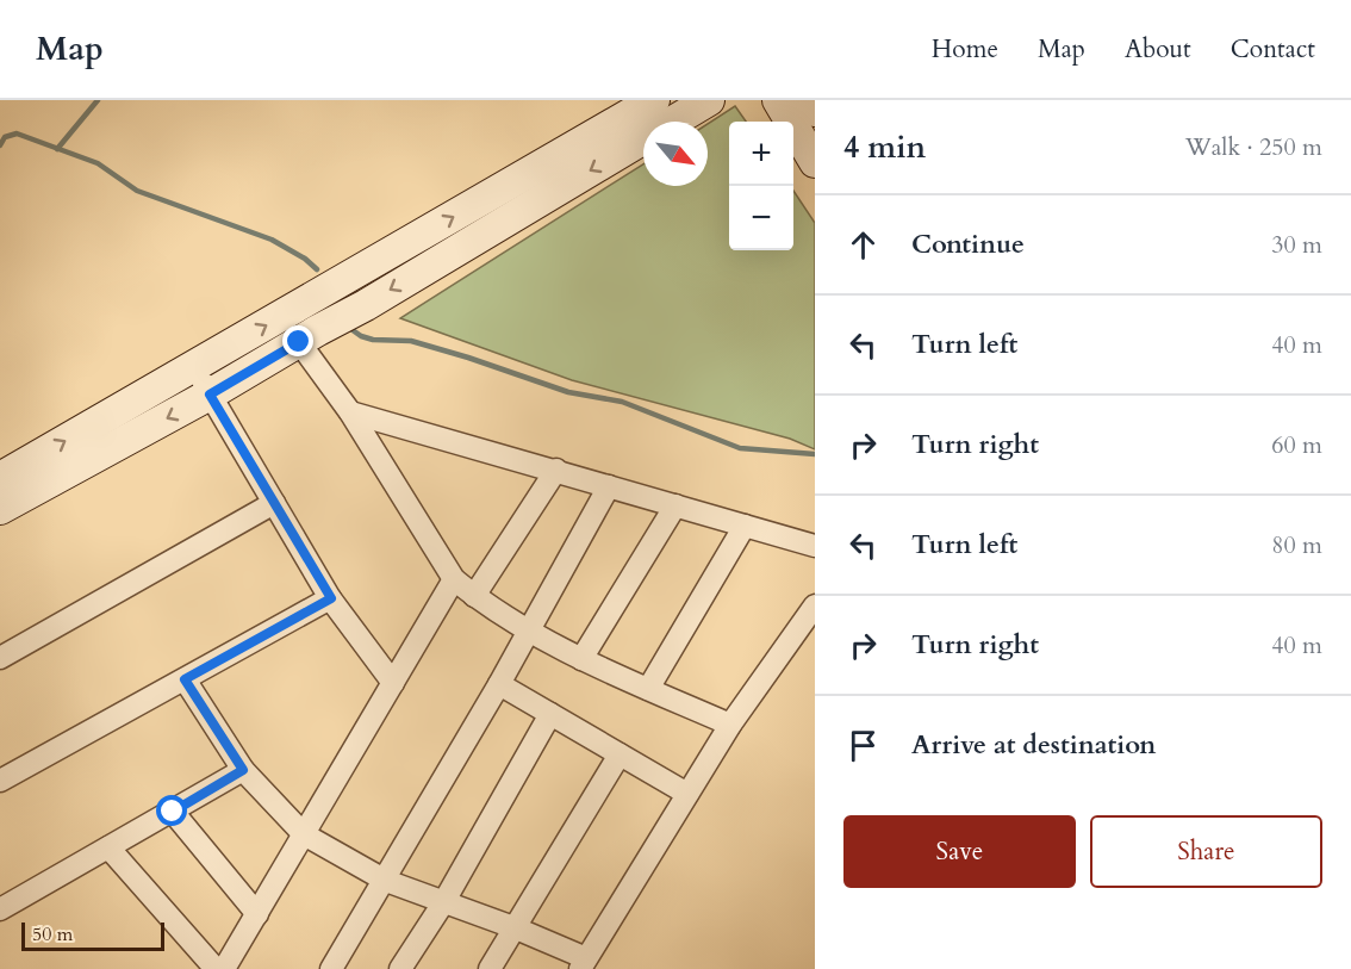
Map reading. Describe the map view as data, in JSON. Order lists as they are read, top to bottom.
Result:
{
  "scale_bar": "50 m",
  "north": "bottom right",
  "page": {
    "header": "Map",
    "nav": [
      "Home",
      "Map",
      "About",
      "Contact"
    ],
    "heading": ["4 min", "Walk · 250 m"],
    "map_buttons": ["+", "−"],
    "list": [
      ["Continue", "30 m"],
      ["Turn left", "40 m"],
      ["Turn right", "60 m"],
      ["Turn left", "80 m"],
      ["Turn right", "40 m"],
      "Arrive at destination"
    ],
    "buttons": ["Save", "Share"],
    "scale": "50 m"
  }
}
